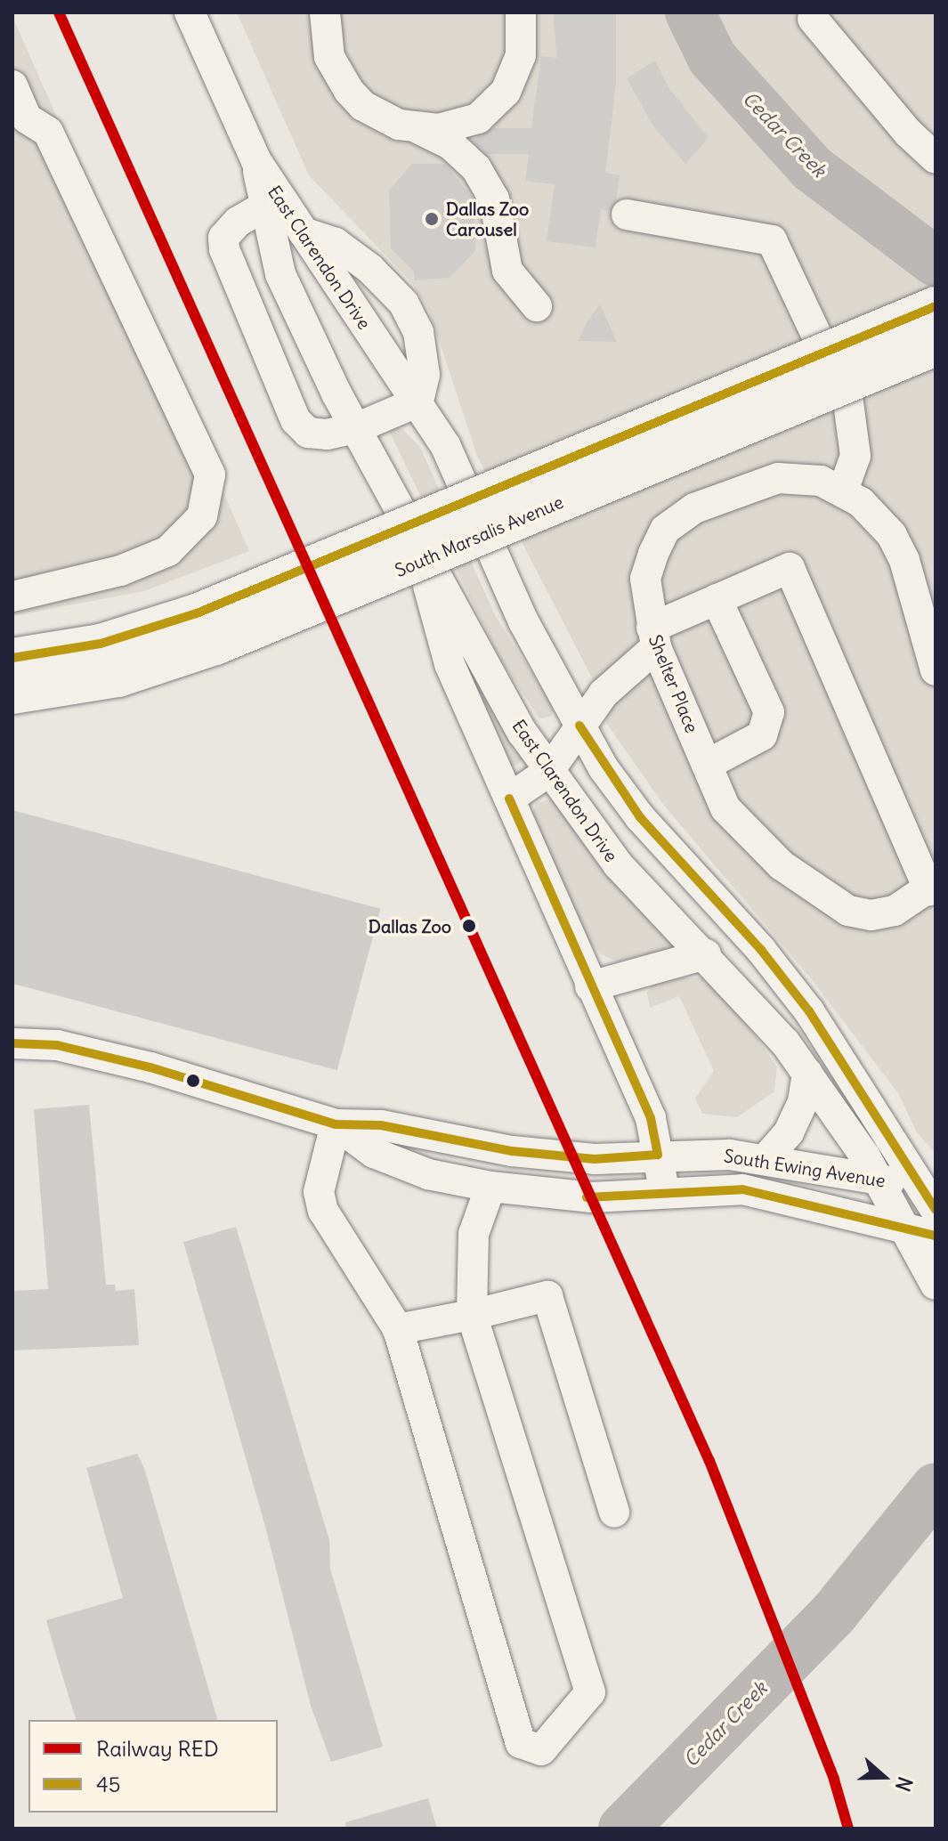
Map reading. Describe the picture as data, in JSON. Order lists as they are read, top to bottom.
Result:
{
  "streets": {
    "main road": ["South Marsalis Avenue"],
    "street": ["East Clarendon Drive", "Shelter Place", "South Ewing Avenue"]
  },
  "crossings": [
    ["East Clarendon Drive", "South Ewing Avenue"]
  ],
  "water": ["Cedar Creek"],
  "places": ["Dallas Zoo Carousel", "Dallas Zoo"],
  "lines": ["rail line RED", "transit line 45"],
  "legend": ["Railway RED", "45"],
  "north": "right"
}
